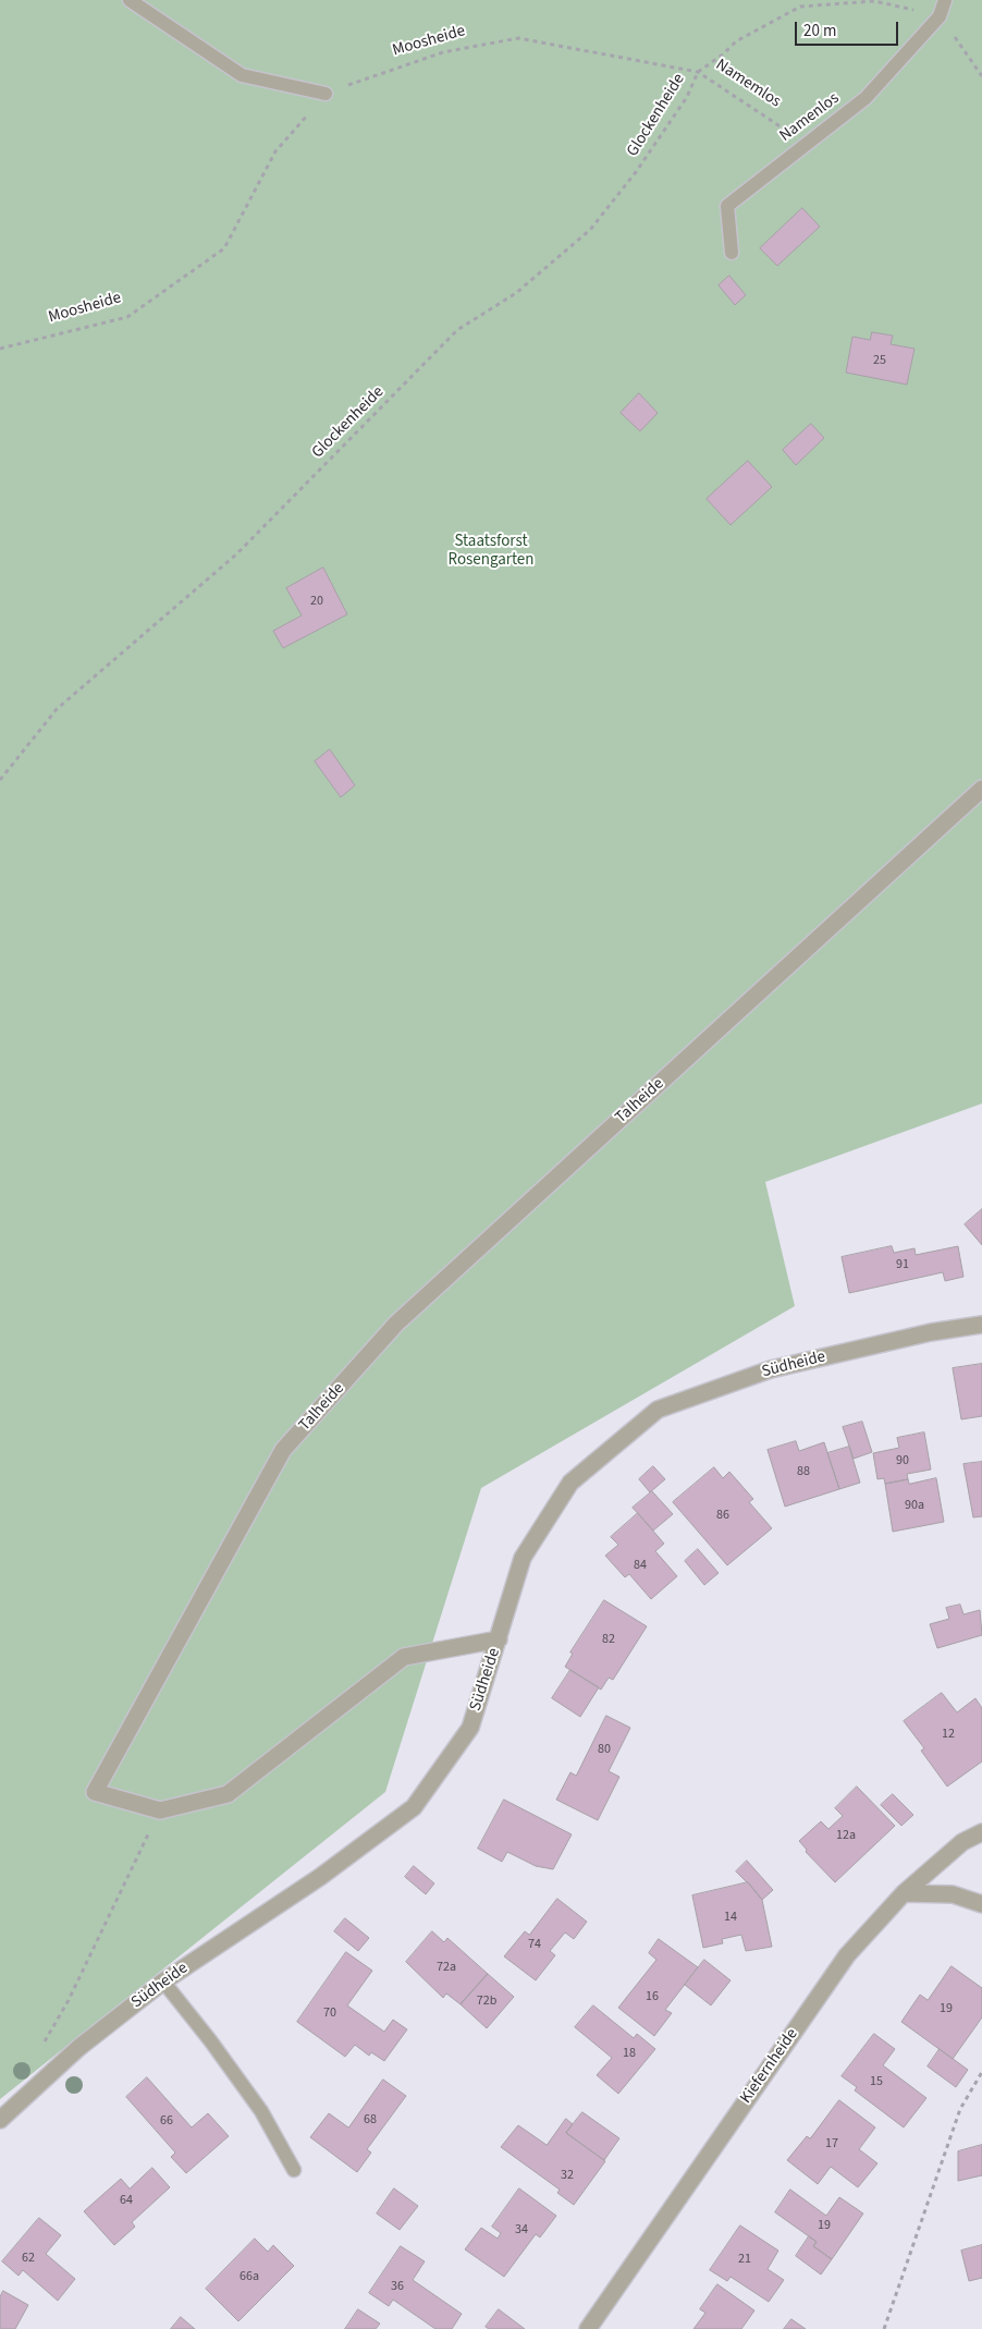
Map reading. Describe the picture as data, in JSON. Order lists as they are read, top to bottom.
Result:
{
  "streets": {
    "street": ["Talheide", "Südheide", "Kiefernheide"],
    "lane": ["Namenlos"],
    "path": ["Moosheide", "Namemlos", "Glockenheide"]
  },
  "crossings": [
    ["Moosheide", "Namemlos"],
    ["Moosheide", "Glockenheide"],
    ["Namemlos", "Glockenheide"],
    ["Namemlos", "Namenlos"]
  ],
  "parks": ["Staatsforst Rosengarten"],
  "house_numbers": [
    "25",
    "20",
    "91",
    "90",
    "88",
    "90a",
    "86",
    "84",
    "82",
    "12",
    "80",
    "12a",
    "14",
    "74",
    "72a",
    "16",
    "72b",
    "19",
    "70",
    "18",
    "15",
    "68",
    "66",
    "17",
    "32",
    "64",
    "19",
    "34",
    "62",
    "21",
    "66a",
    "36"
  ],
  "scale_bar": "20 m"
}
